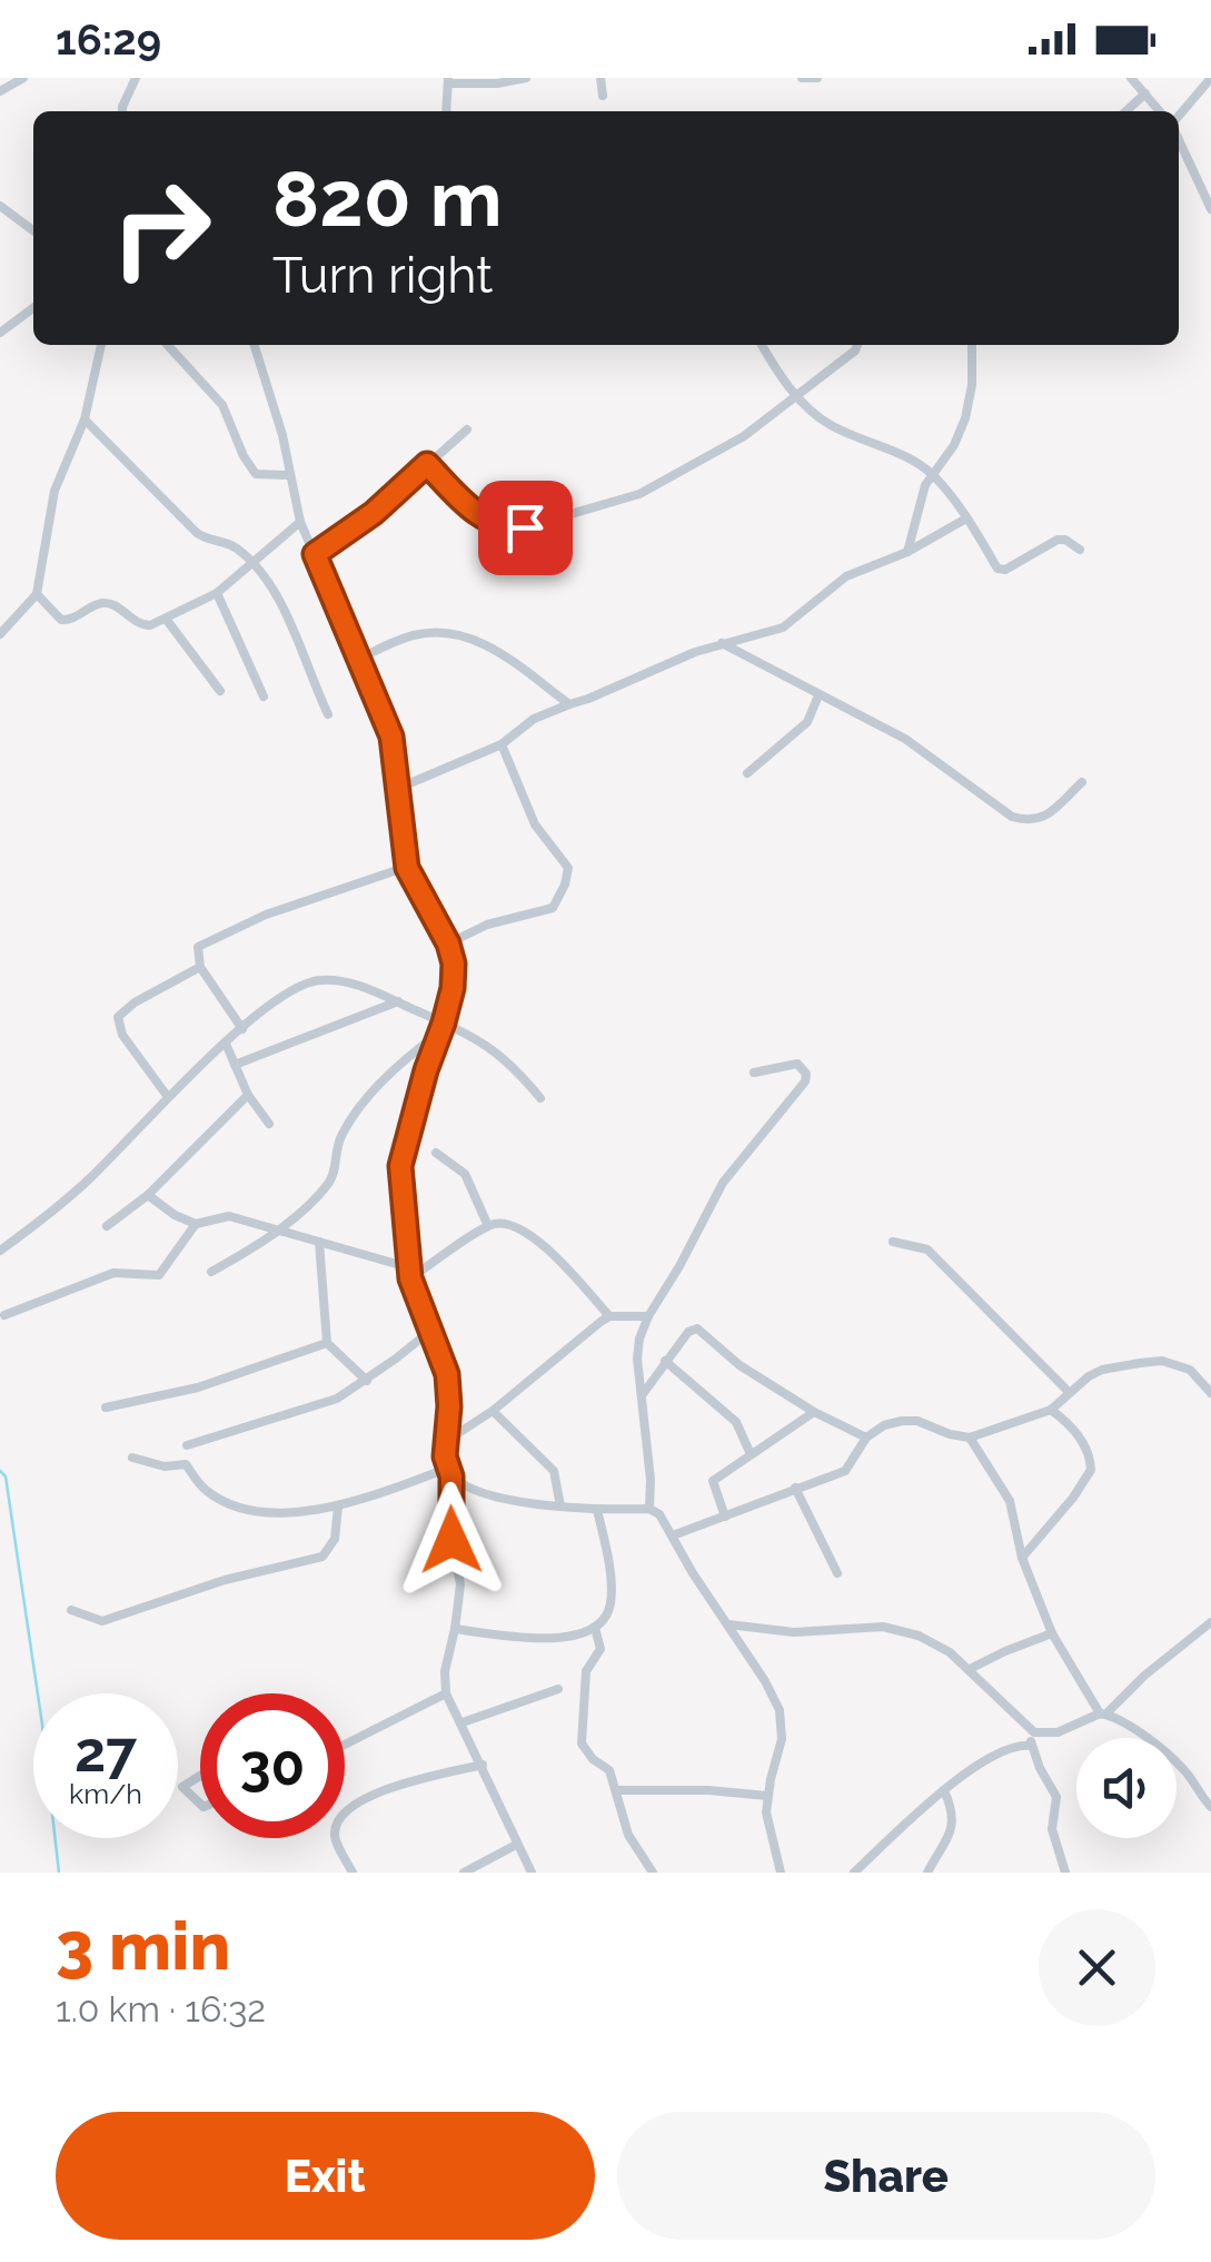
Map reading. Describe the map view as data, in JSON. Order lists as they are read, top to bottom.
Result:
{
  "page": {
    "status": "16:29",
    "turn": ["820 m", "Turn right"],
    "speed": "27 km/h",
    "limit": "30",
    "heading": ["3 min", "1.0 km · 16:32"],
    "buttons": ["Exit", "Share"]
  }
}
